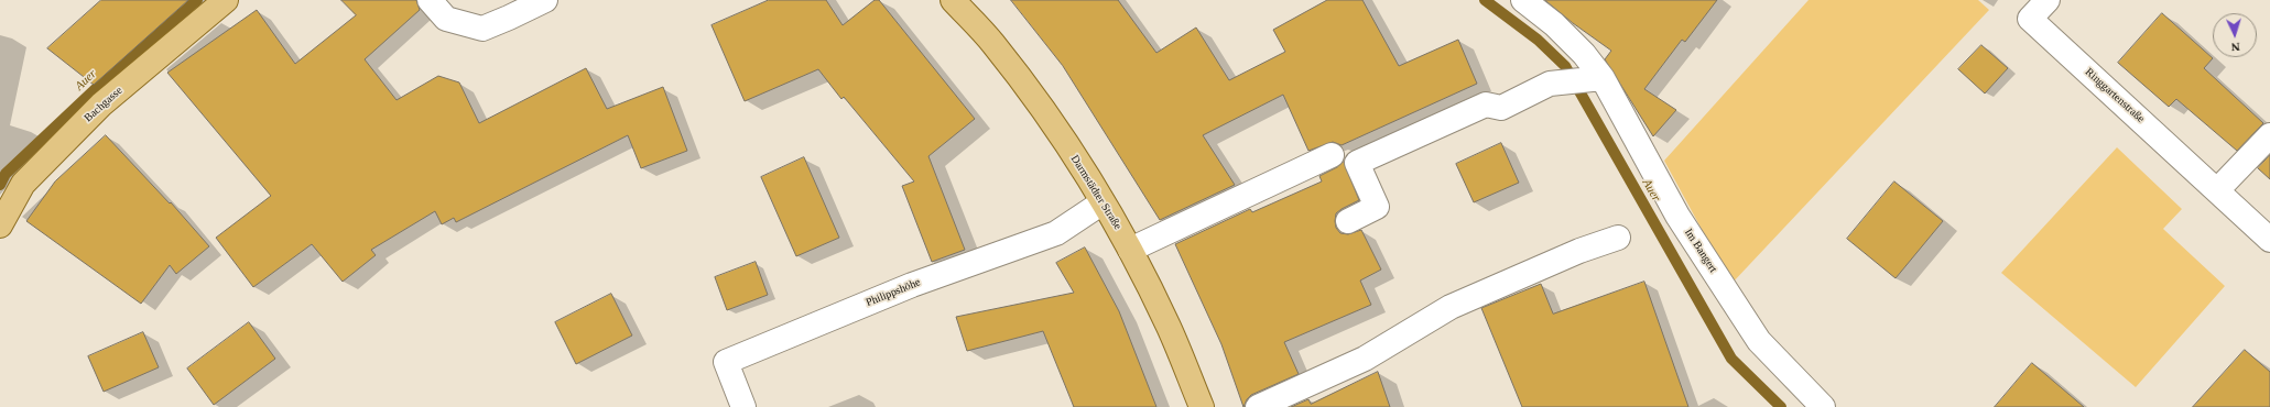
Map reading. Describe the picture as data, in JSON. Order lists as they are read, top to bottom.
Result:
{
  "streets": {
    "main road": ["Bachgasse", "Darmstädter Straße"],
    "street": ["Ringgartenstraße", "Im Bangert", "Philippshöhe"]
  },
  "crossings": [
    ["Darmstädter Straße", "Philippshöhe"]
  ],
  "water": ["Auer"],
  "north": "bottom"
}
